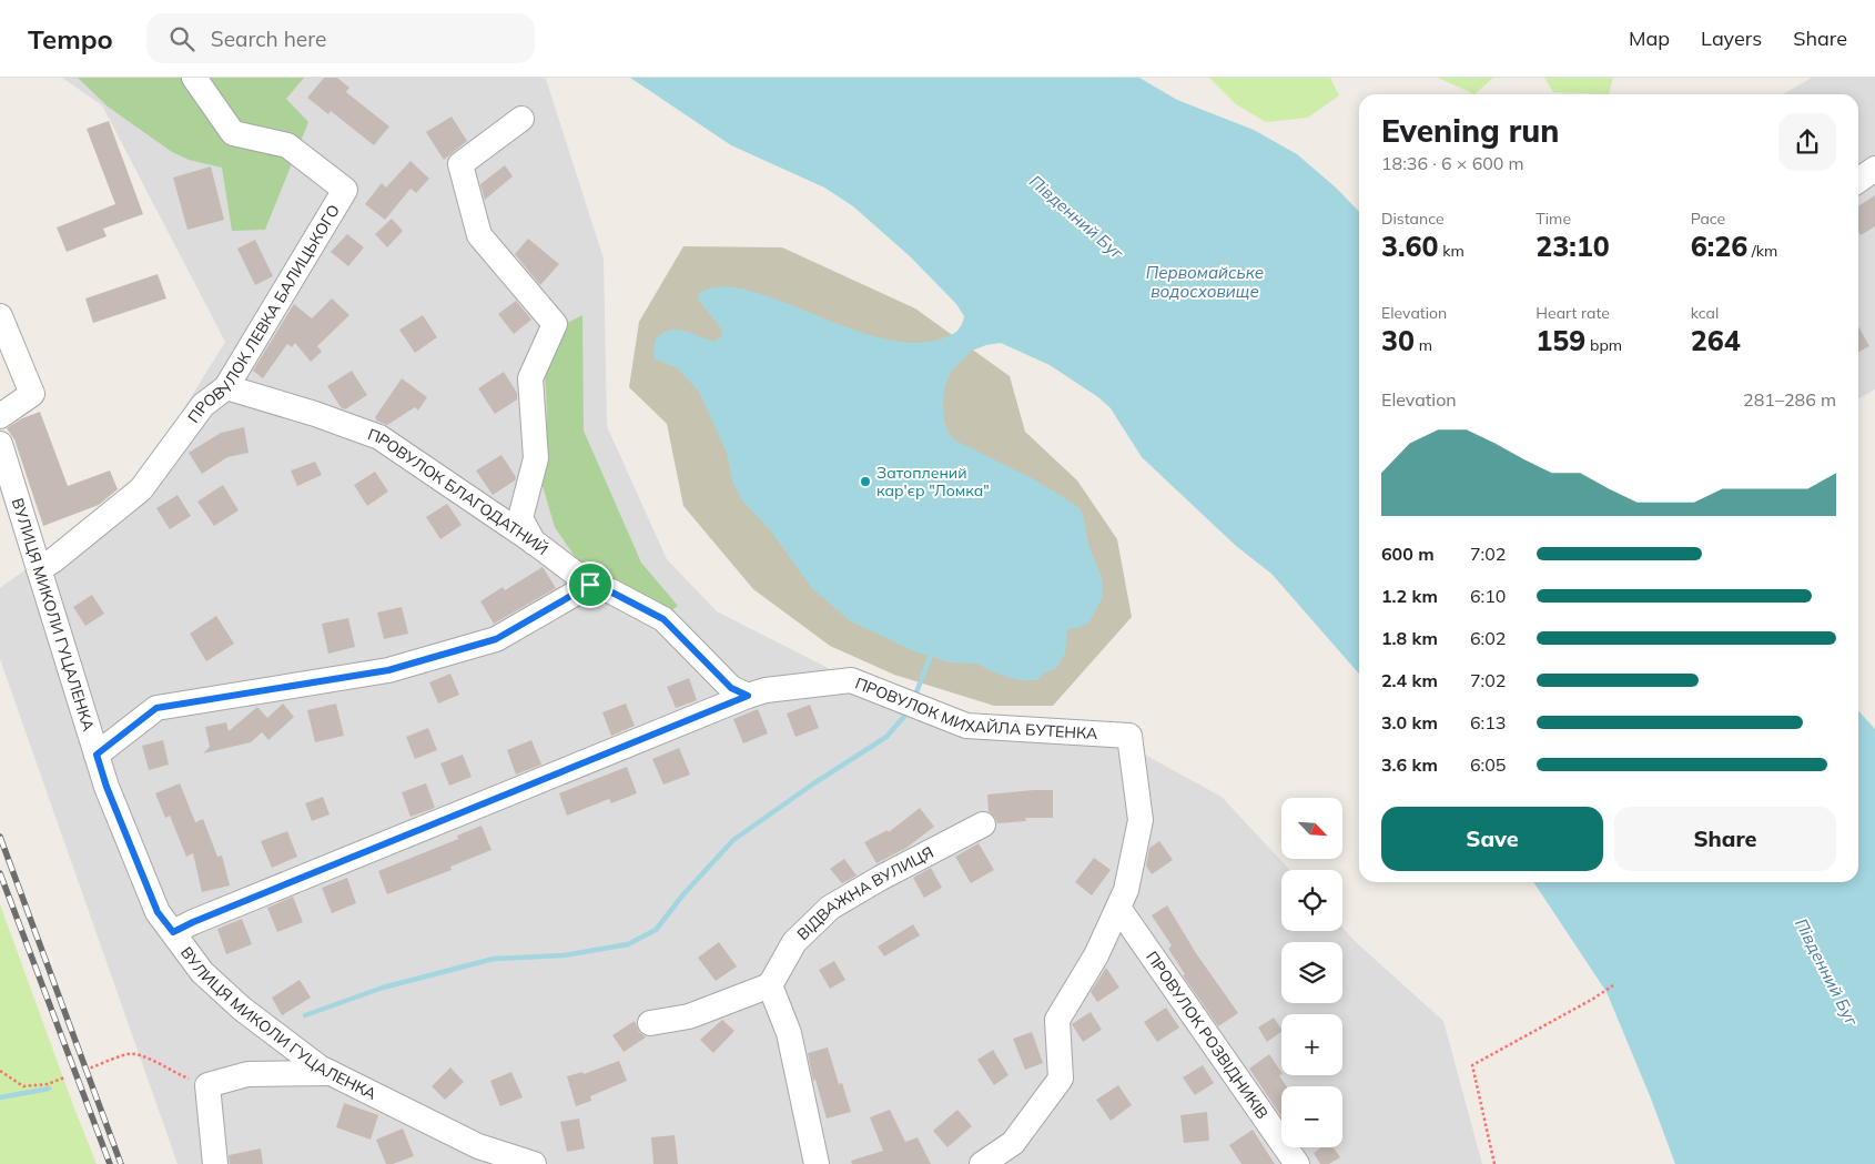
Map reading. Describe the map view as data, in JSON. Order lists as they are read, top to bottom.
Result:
{
  "streets": {
    "street": [
      "ПРОВУЛОК ЛЕВКА БАЛИЦЬКОГО",
      "ПРОВУЛОК БЛАГОДАТНИЙ",
      "ВУЛИЦЯ МИКОЛИ ГУЦАЛЕНКА",
      "ПРОВУЛОК МИХАЙЛА БУТЕНКА",
      "ВІДВАЖНА ВУЛИЦЯ",
      "ПРОВУЛОК РОЗВІДНИКІВ"
    ]
  },
  "crossings": [
    ["ПРОВУЛОК ЛЕВКА БАЛИЦЬКОГО", "ПРОВУЛОК БЛАГОДАТНИЙ"],
    ["ПРОВУЛОК ЛЕВКА БАЛИЦЬКОГО", "ВУЛИЦЯ МИКОЛИ ГУЦАЛЕНКА"],
    ["ПРОВУЛОК БЛАГОДАТНИЙ", "ПРОВУЛОК МИХАЙЛА БУТЕНКА"],
    ["ВУЛИЦЯ МИКОЛИ ГУЦАЛЕНКА", "ПРОВУЛОК МИХАЙЛА БУТЕНКА"],
    ["ПРОВУЛОК МИХАЙЛА БУТЕНКА", "ПРОВУЛОК РОЗВІДНИКІВ"]
  ],
  "water": ["Південний Буг", "Первомайське водосховище"],
  "places": ["Затоплений кар'єр \"Ломка\""],
  "north": "bottom right",
  "page": {
    "header": "Tempo",
    "search": "Search here",
    "nav": ["Map", "Layers", "Share"],
    "heading": ["Evening run", "18:36 · 6 × 600 m"],
    "stats": [
      ["Distance", "3.60 km"],
      ["Time", "23:10"],
      ["Pace", "6:26 /km"],
      ["Elevation", "30 m"],
      ["Heart rate", "159 bpm"],
      ["kcal", "264"]
    ],
    "chart": ["Elevation", "281–286 m"],
    "list": [
      {
        "name": "600 m",
        "note": "7:02"
      },
      {
        "name": "1.2 km",
        "note": "6:10"
      },
      {
        "name": "1.8 km",
        "note": "6:02"
      },
      {
        "name": "2.4 km",
        "note": "7:02"
      },
      {
        "name": "3.0 km",
        "note": "6:13"
      },
      {
        "name": "3.6 km",
        "note": "6:05"
      }
    ],
    "buttons": ["Save", "Share"],
    "map_buttons": ["+", "−"]
  }
}
